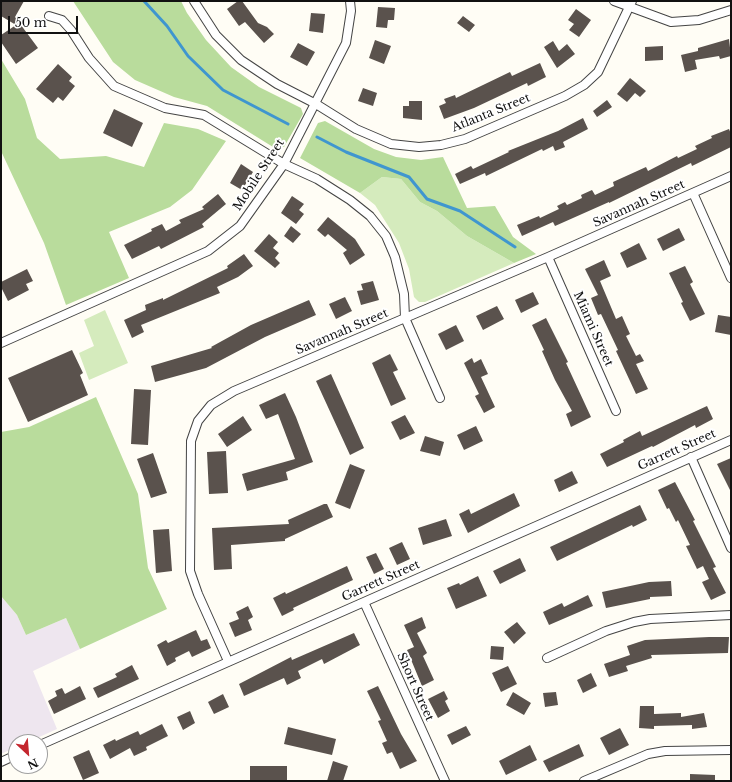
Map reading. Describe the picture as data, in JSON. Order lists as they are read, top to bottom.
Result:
{
  "streets": {
    "street": [
      "Atlanta Street",
      "Mobile Street",
      "Savannah Street",
      "Miami Street",
      "Garrett Street",
      "Short Street"
    ]
  },
  "crossings": [
    ["Atlanta Street", "Mobile Street"],
    ["Savannah Street", "Miami Street"],
    ["Savannah Street", "Garrett Street"],
    ["Garrett Street", "Short Street"]
  ],
  "scale_bar": "50 m",
  "north": "bottom right"
}
